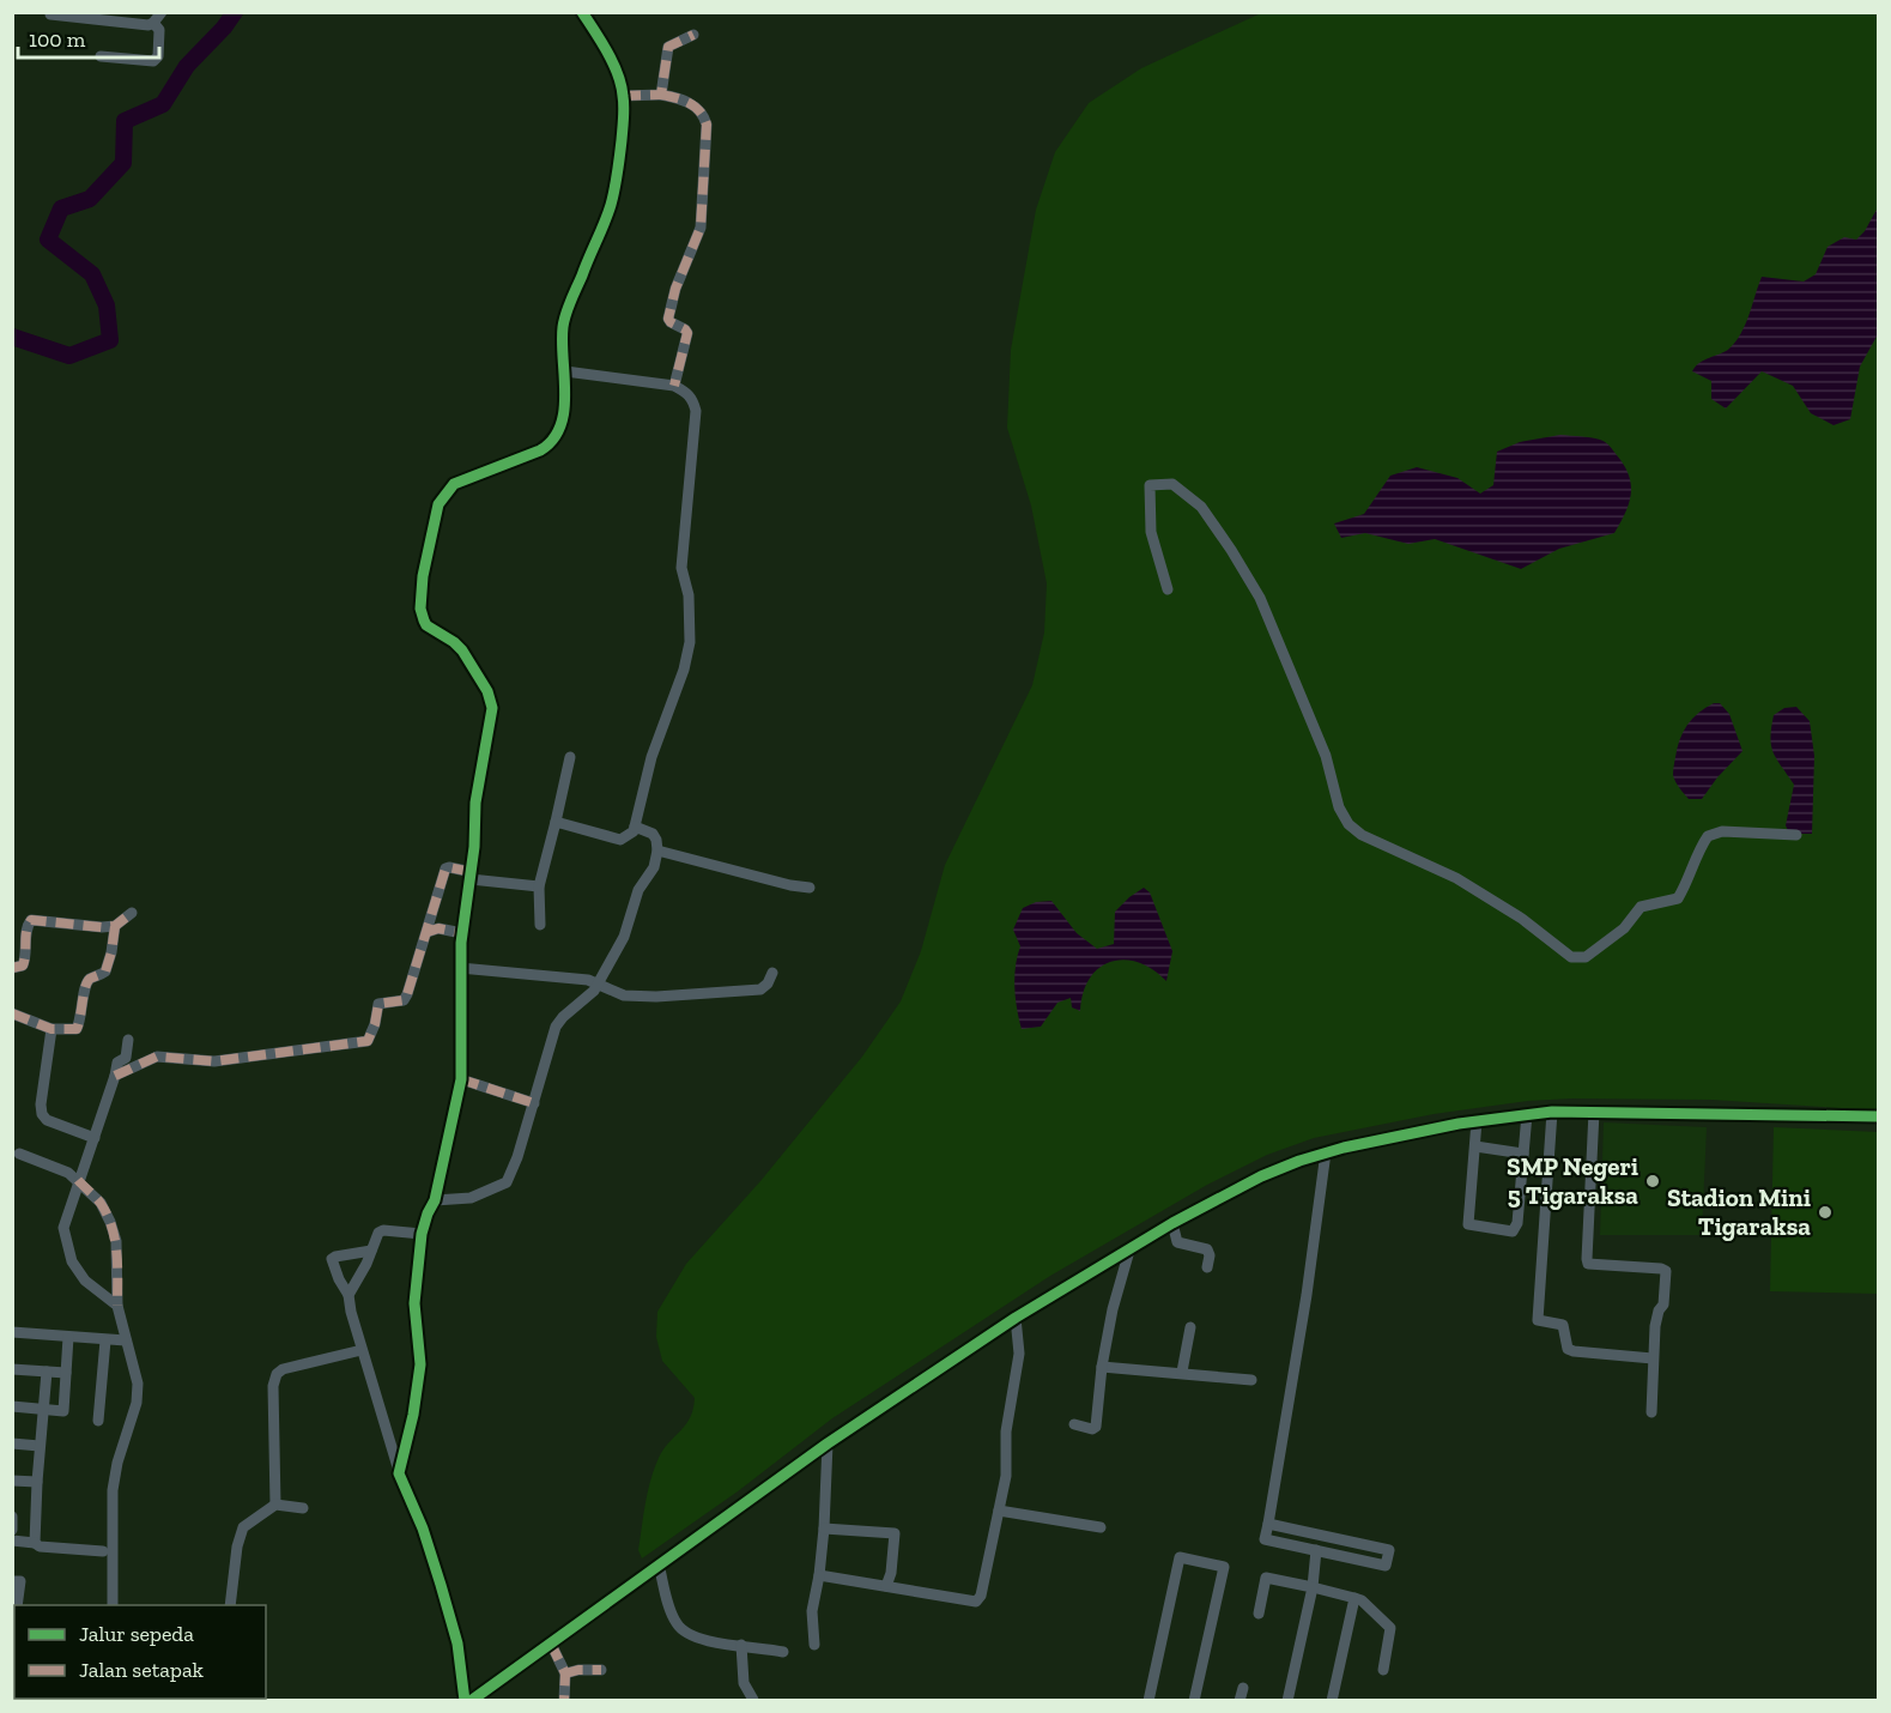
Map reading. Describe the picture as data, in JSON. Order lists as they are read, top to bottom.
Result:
{
  "places": ["SMP Negeri 5 Tigaraksa", "Stadion Mini Tigaraksa"],
  "legend": ["Jalur sepeda", "Jalan setapak"],
  "scale_bar": "100 m"
}
